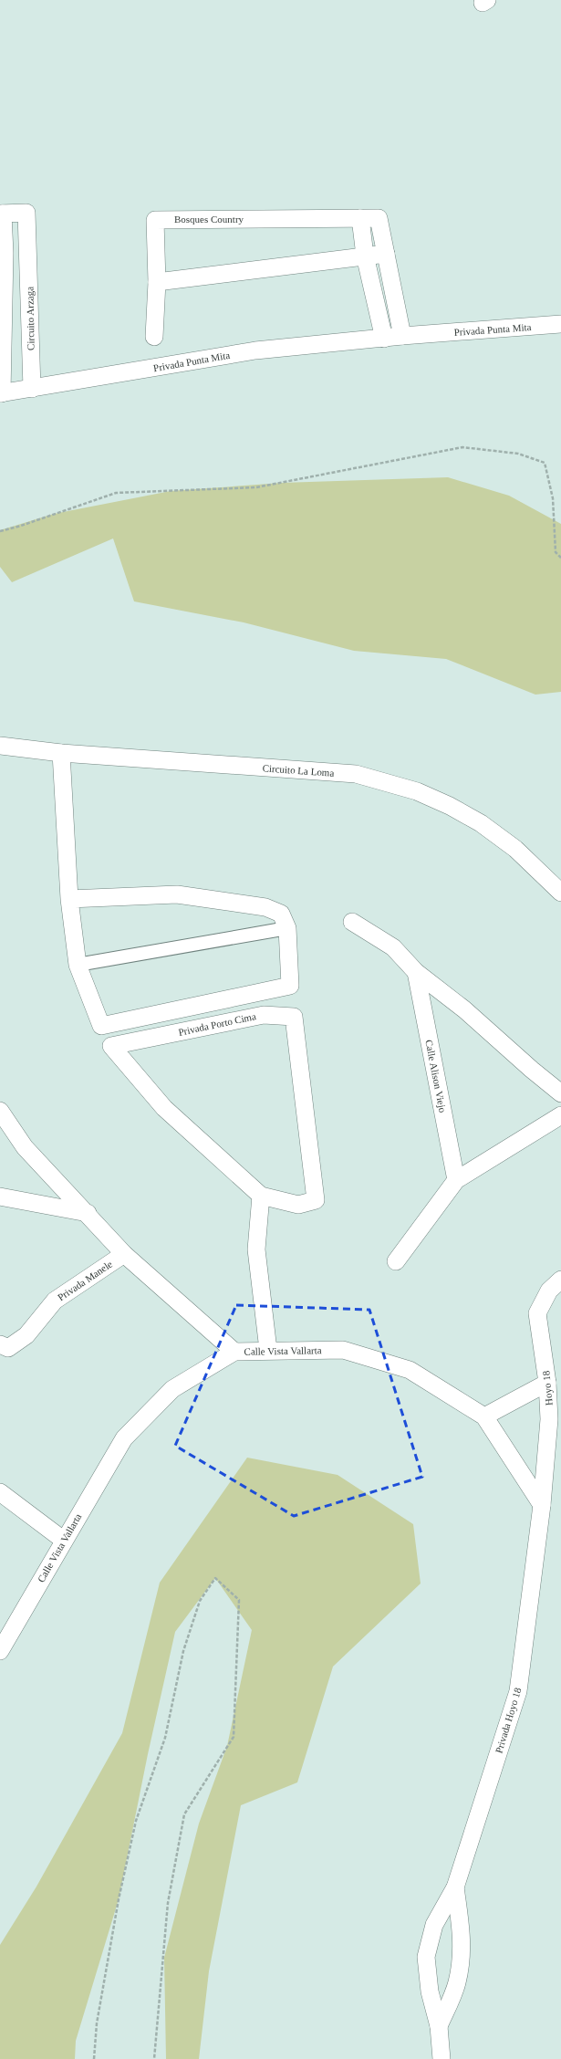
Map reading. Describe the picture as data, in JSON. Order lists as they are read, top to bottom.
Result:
{
  "streets": {
    "street": [
      "Bosques Country",
      "Circuito Arzaga",
      "Privada Punta Mita",
      "Circuito La Loma",
      "Privada Porto Cima",
      "Calle Alison Viejo",
      "Privada Manele",
      "Calle Vista Vallarta",
      "Hoyo 18",
      "Privada Hoyo 18"
    ]
  },
  "crossings": [
    ["Circuito Arzaga", "Privada Punta Mita"],
    ["Privada Manele", "Calle Vista Vallarta"],
    ["Calle Vista Vallarta", "Hoyo 18"],
    ["Calle Vista Vallarta", "Privada Hoyo 18"],
    ["Hoyo 18", "Privada Hoyo 18"]
  ]
}
